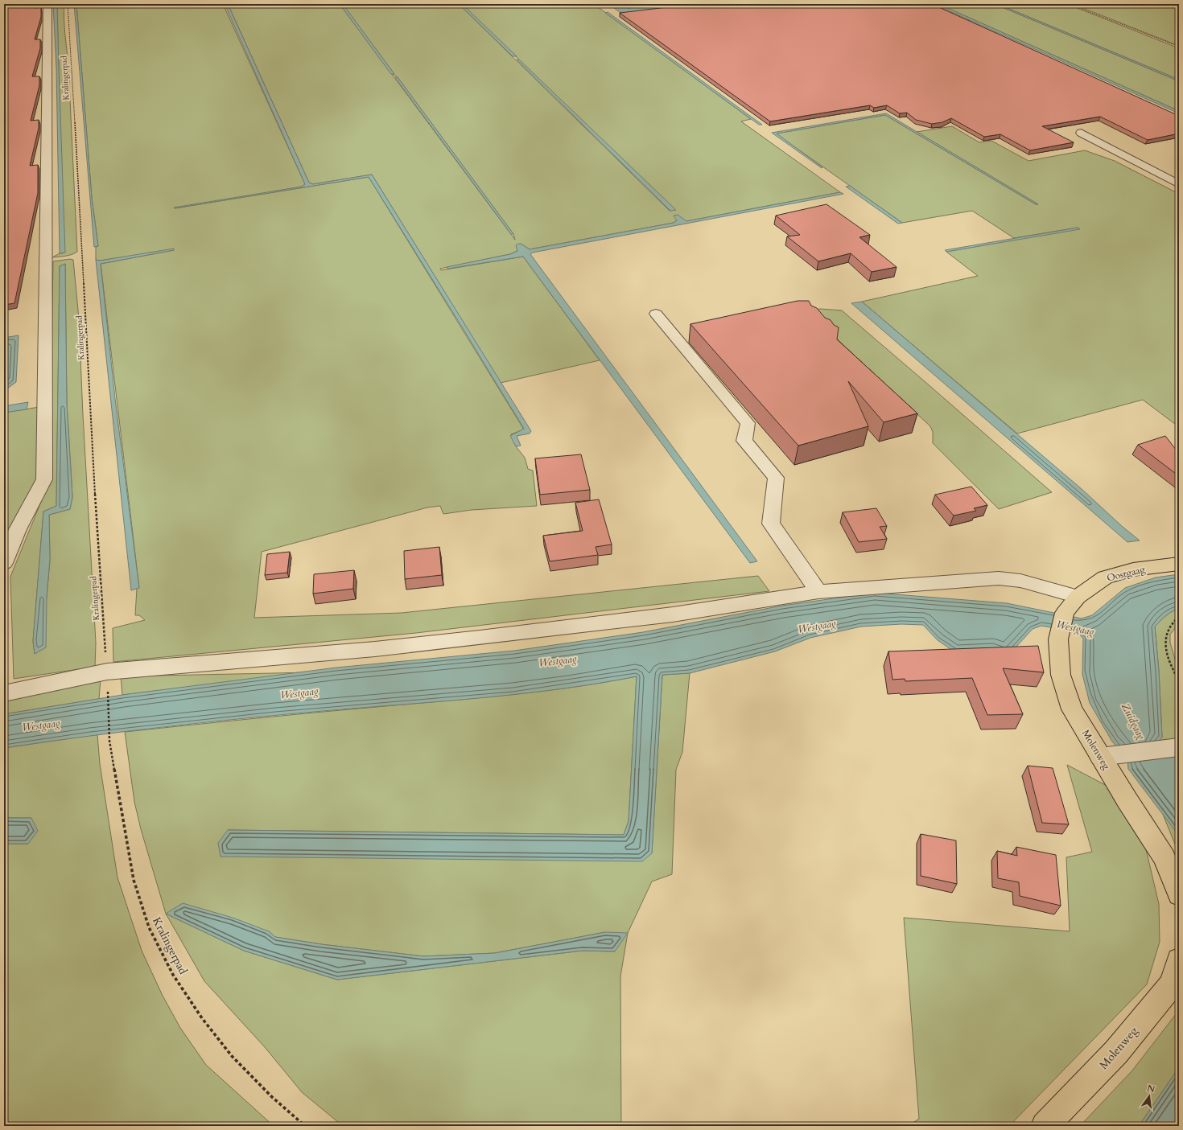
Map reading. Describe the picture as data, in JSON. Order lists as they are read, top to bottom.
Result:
{
  "streets": {
    "main road": ["Oostgaag", "Molenweg"],
    "path": ["Kralingerpad"]
  },
  "crossings": [
    ["Oostgaag", "Molenweg"]
  ],
  "water": ["Westgaag", "Zuidgaag"],
  "north": "top"
}
